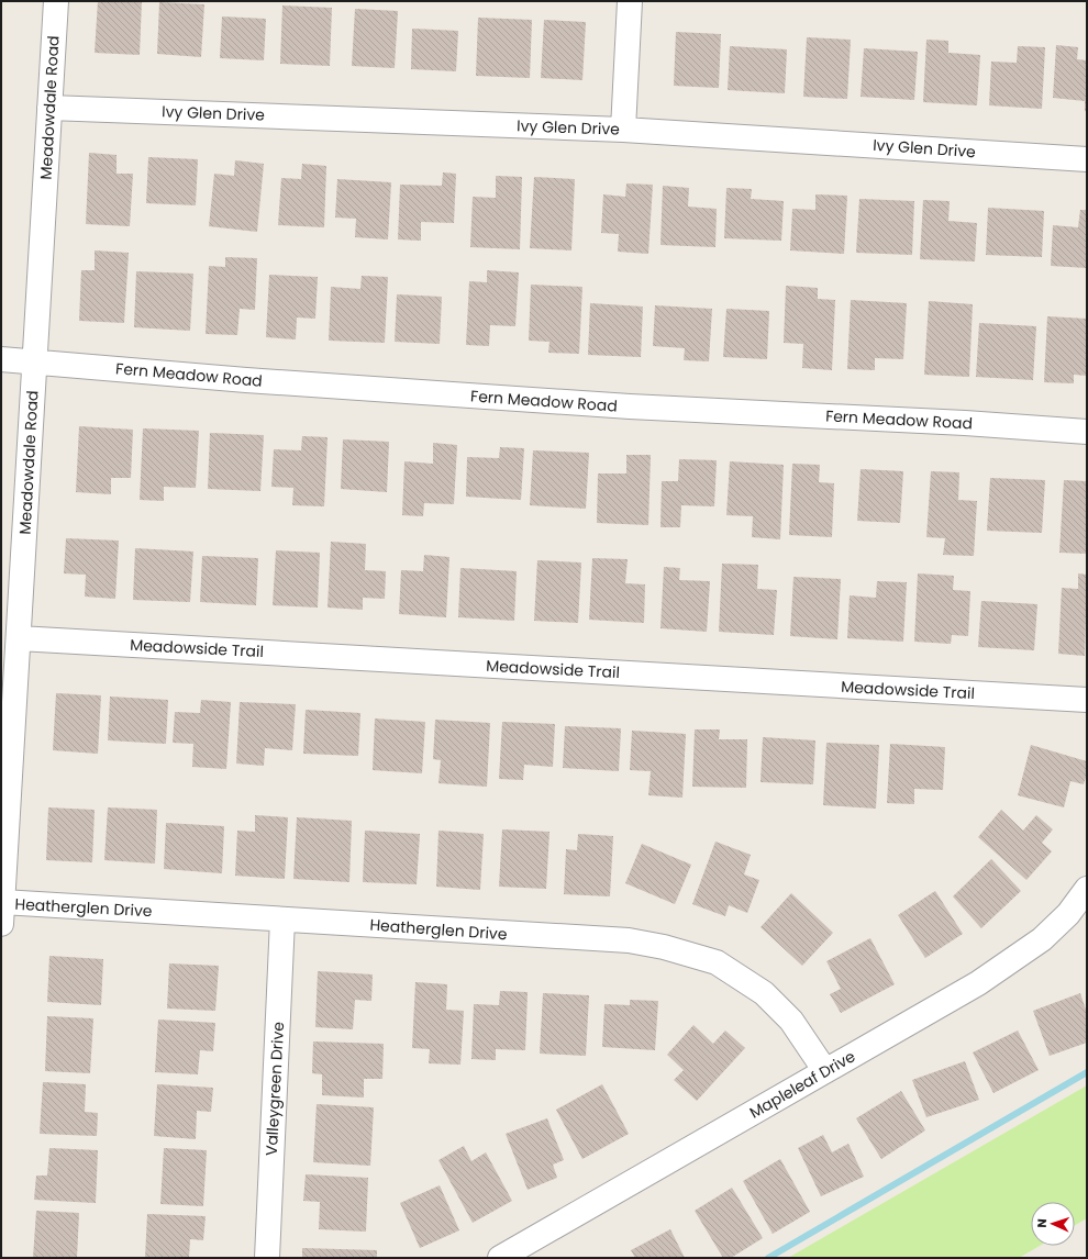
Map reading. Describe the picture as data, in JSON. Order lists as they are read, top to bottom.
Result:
{
  "streets": {
    "street": [
      "Meadowdale Road",
      "Ivy Glen Drive",
      "Fern Meadow Road",
      "Meadowside Trail",
      "Heatherglen Drive",
      "Mapleleaf Drive",
      "Valleygreen Drive"
    ]
  },
  "crossings": [
    ["Meadowdale Road", "Ivy Glen Drive"],
    ["Meadowdale Road", "Fern Meadow Road"],
    ["Meadowdale Road", "Meadowside Trail"],
    ["Meadowdale Road", "Heatherglen Drive"],
    ["Heatherglen Drive", "Mapleleaf Drive"],
    ["Heatherglen Drive", "Valleygreen Drive"]
  ],
  "north": "left"
}
